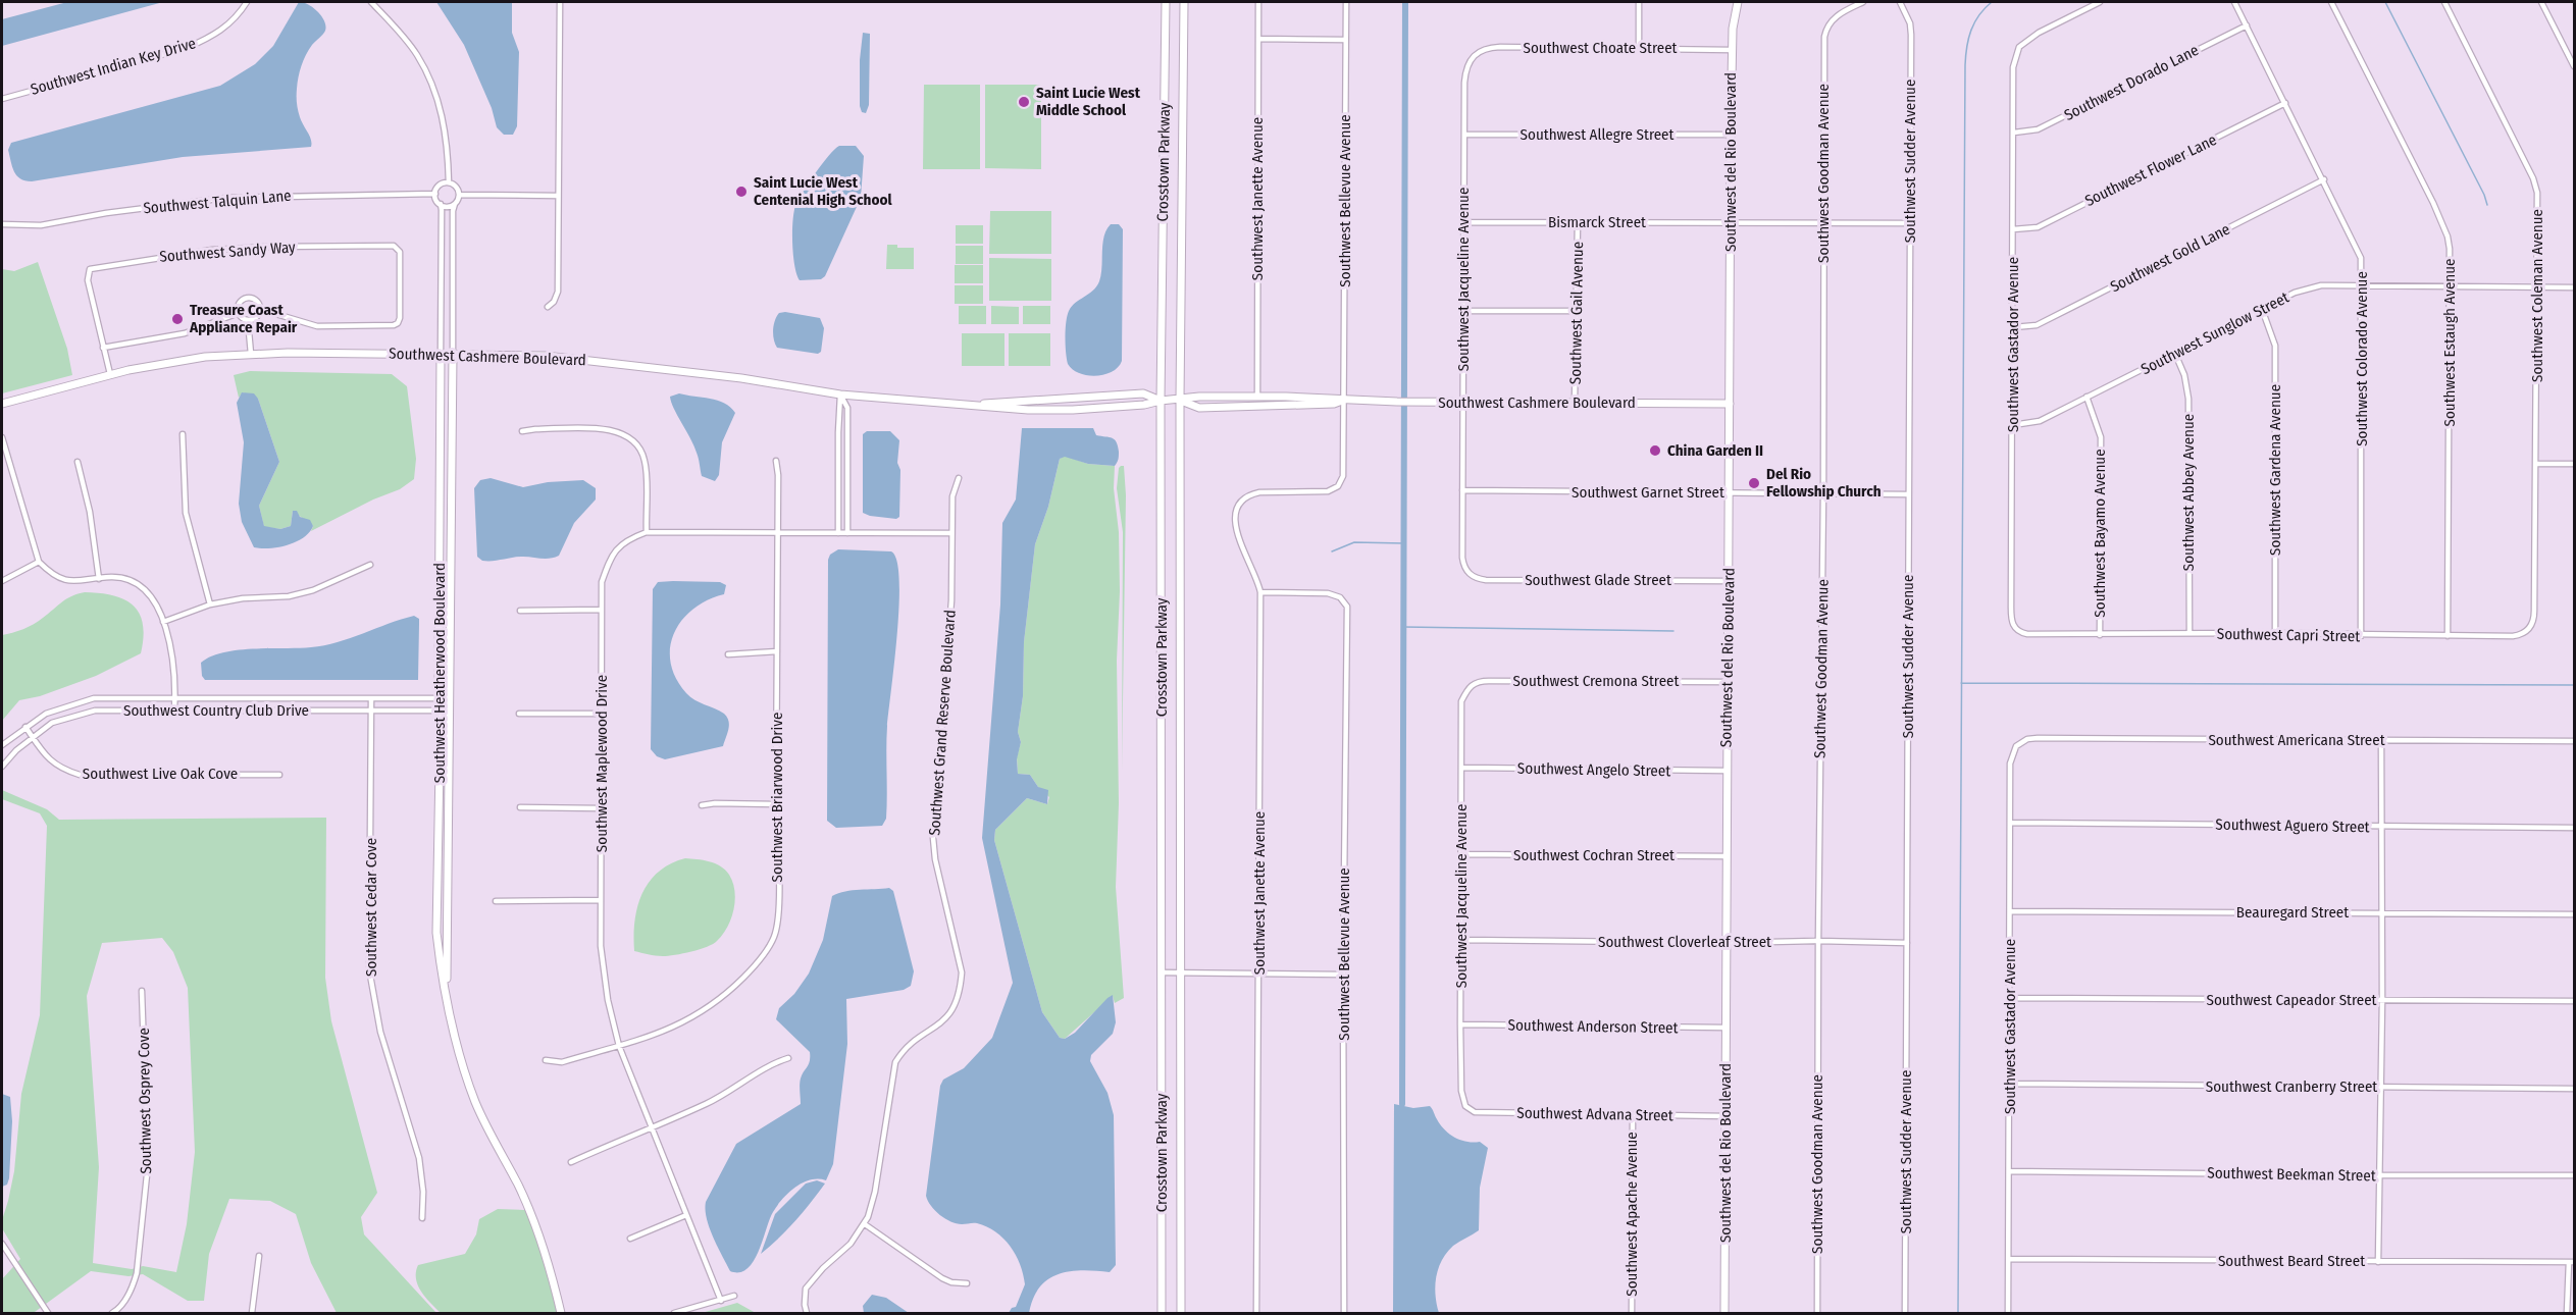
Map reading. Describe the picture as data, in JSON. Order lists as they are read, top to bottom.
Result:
{
  "streets": {
    "street": [
      "Southwest Choate Street",
      "Southwest Indian Key Drive",
      "Southwest Dorado Lane",
      "Southwest Allegre Street",
      "Southwest Sudder Avenue",
      "Crosstown Parkway",
      "Southwest del Rio Boulevard",
      "Southwest Flower Lane",
      "Southwest Goodman Avenue",
      "Southwest Janette Avenue",
      "Southwest Bellevue Avenue",
      "Southwest Talquin Lane",
      "Bismarck Street",
      "Southwest Sandy Way",
      "Southwest Gold Lane",
      "Southwest Jacqueline Avenue",
      "Southwest Coleman Avenue",
      "Southwest Gail Avenue",
      "Southwest Sunglow Street",
      "Southwest Estaugh Avenue",
      "Southwest Gastador Avenue",
      "Southwest Cashmere Boulevard",
      "Southwest Colorado Avenue",
      "Southwest Gardena Avenue",
      "Southwest Garnet Street",
      "Southwest Abbey Avenue",
      "Southwest Bayamo Avenue",
      "Southwest Glade Street",
      "Southwest Capri Street",
      "Southwest Heatherwood Boulevard",
      "Southwest Cremona Street",
      "Southwest Country Club Drive",
      "Southwest Grand Reserve Boulevard",
      "Southwest Americana Street",
      "Southwest Maplewood Drive",
      "Southwest Angelo Street",
      "Southwest Live Oak Cove",
      "Southwest Briarwood Drive",
      "Southwest Aguero Street",
      "Southwest Cochran Street",
      "Southwest Cedar Cove",
      "Beauregard Street",
      "Southwest Cloverleaf Street",
      "Southwest Capeador Street",
      "Southwest Anderson Street",
      "Southwest Cranberry Street",
      "Southwest Osprey Cove",
      "Southwest Advana Street",
      "Southwest Beekman Street",
      "Southwest Apache Avenue",
      "Southwest Beard Street"
    ]
  },
  "crossings": [
    ["Southwest Choate Street", "Southwest del Rio Boulevard"],
    ["Southwest Choate Street", "Southwest Jacqueline Avenue"],
    ["Southwest Dorado Lane", "Southwest Gastador Avenue"],
    ["Southwest Dorado Lane", "Southwest Colorado Avenue"],
    ["Southwest Allegre Street", "Southwest del Rio Boulevard"],
    ["Southwest Allegre Street", "Southwest Jacqueline Avenue"],
    ["Southwest Sudder Avenue", "Bismarck Street"],
    ["Southwest Sudder Avenue", "Southwest Garnet Street"],
    ["Southwest Sudder Avenue", "Southwest Cloverleaf Street"],
    ["Crosstown Parkway", "Southwest Cashmere Boulevard"],
    ["Southwest del Rio Boulevard", "Bismarck Street"],
    ["Southwest del Rio Boulevard", "Southwest Cashmere Boulevard"],
    ["Southwest del Rio Boulevard", "Southwest Garnet Street"],
    ["Southwest del Rio Boulevard", "Southwest Glade Street"],
    ["Southwest del Rio Boulevard", "Southwest Cremona Street"],
    ["Southwest del Rio Boulevard", "Southwest Angelo Street"],
    ["Southwest del Rio Boulevard", "Southwest Cochran Street"],
    ["Southwest del Rio Boulevard", "Southwest Cloverleaf Street"],
    ["Southwest del Rio Boulevard", "Southwest Anderson Street"],
    ["Southwest del Rio Boulevard", "Southwest Advana Street"],
    ["Southwest Flower Lane", "Southwest Gastador Avenue"],
    ["Southwest Flower Lane", "Southwest Colorado Avenue"],
    ["Southwest Goodman Avenue", "Bismarck Street"],
    ["Southwest Goodman Avenue", "Southwest Garnet Street"],
    ["Southwest Goodman Avenue", "Southwest Cloverleaf Street"],
    ["Southwest Janette Avenue", "Southwest Bellevue Avenue"],
    ["Southwest Janette Avenue", "Southwest Cashmere Boulevard"],
    ["Southwest Bellevue Avenue", "Southwest Cashmere Boulevard"],
    ["Bismarck Street", "Southwest Jacqueline Avenue"],
    ["Bismarck Street", "Southwest Gail Avenue"],
    ["Southwest Sandy Way", "Southwest Cashmere Boulevard"],
    ["Southwest Gold Lane", "Southwest Gastador Avenue"],
    ["Southwest Gold Lane", "Southwest Colorado Avenue"],
    ["Southwest Jacqueline Avenue", "Southwest Cashmere Boulevard"],
    ["Southwest Jacqueline Avenue", "Southwest Garnet Street"],
    ["Southwest Jacqueline Avenue", "Southwest Glade Street"],
    ["Southwest Jacqueline Avenue", "Southwest Cremona Street"],
    ["Southwest Jacqueline Avenue", "Southwest Angelo Street"],
    ["Southwest Jacqueline Avenue", "Southwest Cochran Street"],
    ["Southwest Jacqueline Avenue", "Southwest Cloverleaf Street"],
    ["Southwest Jacqueline Avenue", "Southwest Anderson Street"],
    ["Southwest Jacqueline Avenue", "Southwest Advana Street"],
    ["Southwest Coleman Avenue", "Southwest Sunglow Street"],
    ["Southwest Coleman Avenue", "Southwest Capri Street"],
    ["Southwest Gail Avenue", "Southwest Cashmere Boulevard"],
    ["Southwest Sunglow Street", "Southwest Estaugh Avenue"],
    ["Southwest Sunglow Street", "Southwest Gastador Avenue"],
    ["Southwest Sunglow Street", "Southwest Colorado Avenue"],
    ["Southwest Sunglow Street", "Southwest Gardena Avenue"],
    ["Southwest Sunglow Street", "Southwest Abbey Avenue"],
    ["Southwest Sunglow Street", "Southwest Bayamo Avenue"],
    ["Southwest Estaugh Avenue", "Southwest Capri Street"],
    ["Southwest Gastador Avenue", "Southwest Capri Street"],
    ["Southwest Gastador Avenue", "Southwest Americana Street"],
    ["Southwest Gastador Avenue", "Southwest Aguero Street"],
    ["Southwest Gastador Avenue", "Beauregard Street"],
    ["Southwest Gastador Avenue", "Southwest Capeador Street"],
    ["Southwest Gastador Avenue", "Southwest Cranberry Street"],
    ["Southwest Gastador Avenue", "Southwest Beekman Street"],
    ["Southwest Gastador Avenue", "Southwest Beard Street"],
    ["Southwest Cashmere Boulevard", "Southwest Heatherwood Boulevard"],
    ["Southwest Colorado Avenue", "Southwest Capri Street"],
    ["Southwest Gardena Avenue", "Southwest Capri Street"],
    ["Southwest Abbey Avenue", "Southwest Capri Street"],
    ["Southwest Bayamo Avenue", "Southwest Capri Street"],
    ["Southwest Heatherwood Boulevard", "Southwest Country Club Drive"],
    ["Southwest Country Club Drive", "Southwest Live Oak Cove"],
    ["Southwest Country Club Drive", "Southwest Cedar Cove"],
    ["Southwest Grand Reserve Boulevard", "Southwest Maplewood Drive"],
    ["Southwest Maplewood Drive", "Southwest Briarwood Drive"],
    ["Southwest Advana Street", "Southwest Apache Avenue"]
  ],
  "places": [
    "Saint Lucie West Middle School",
    "Saint Lucie West Centenial High School",
    "Treasure Coast Appliance Repair",
    "China Garden II",
    "Del Rio Fellowship Church"
  ]
}
